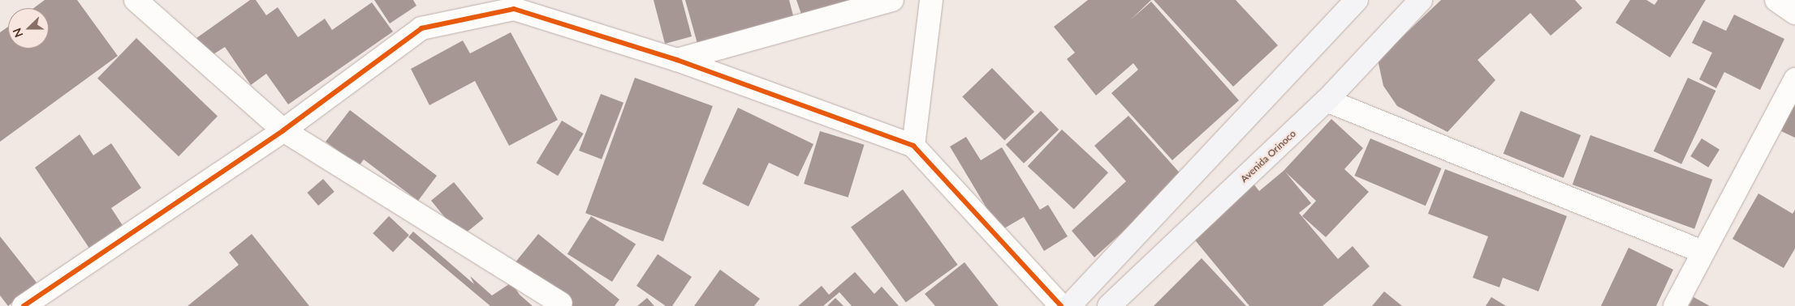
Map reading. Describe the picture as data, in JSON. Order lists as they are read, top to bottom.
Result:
{
  "streets": {
    "main road": ["Avenida Orinoco"]
  },
  "north": "left"
}
